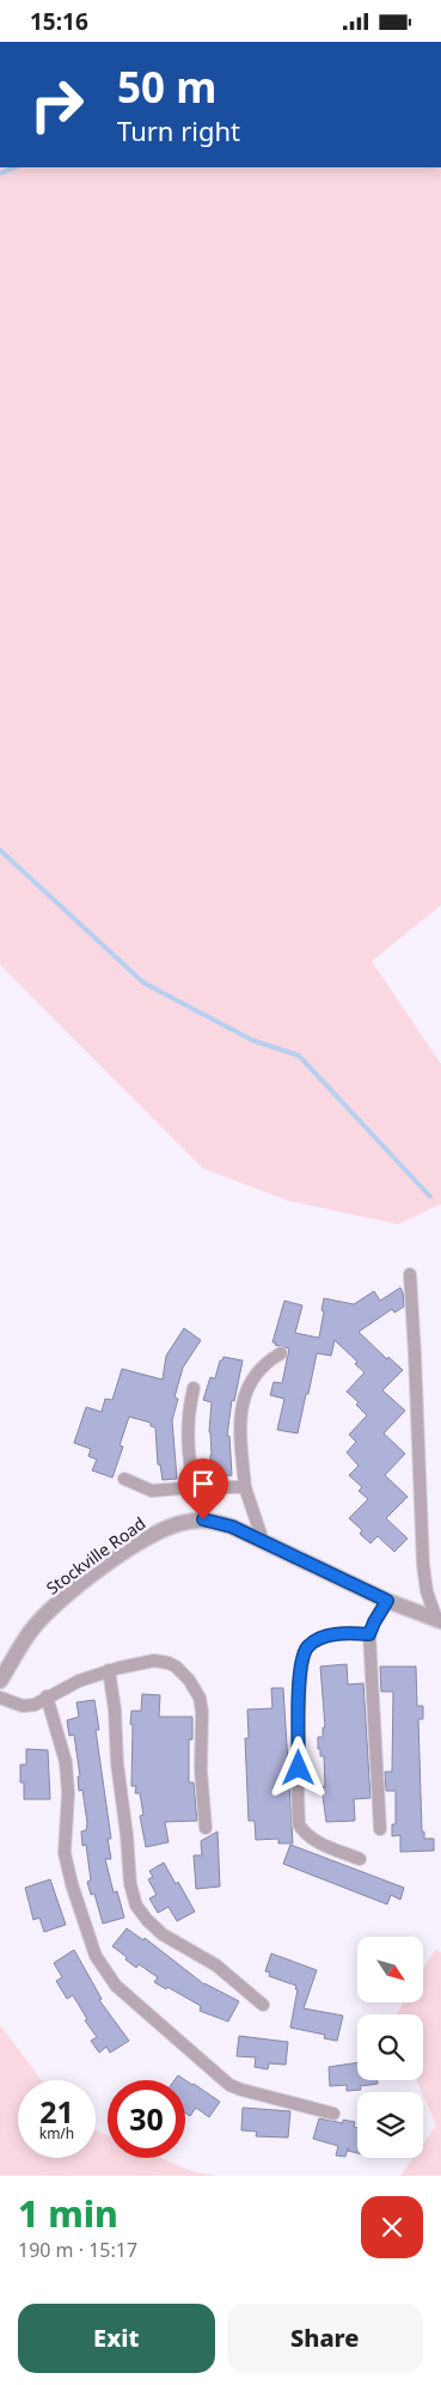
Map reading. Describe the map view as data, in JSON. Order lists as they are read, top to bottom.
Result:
{
  "streets": {
    "street": ["Stockville Road"]
  },
  "north": "bottom right",
  "page": {
    "status": "15:16",
    "turn": ["50 m", "Turn right"],
    "speed": "21 km/h",
    "limit": "30",
    "heading": ["1 min", "190 m · 15:17"],
    "buttons": ["Exit", "Share"]
  }
}
